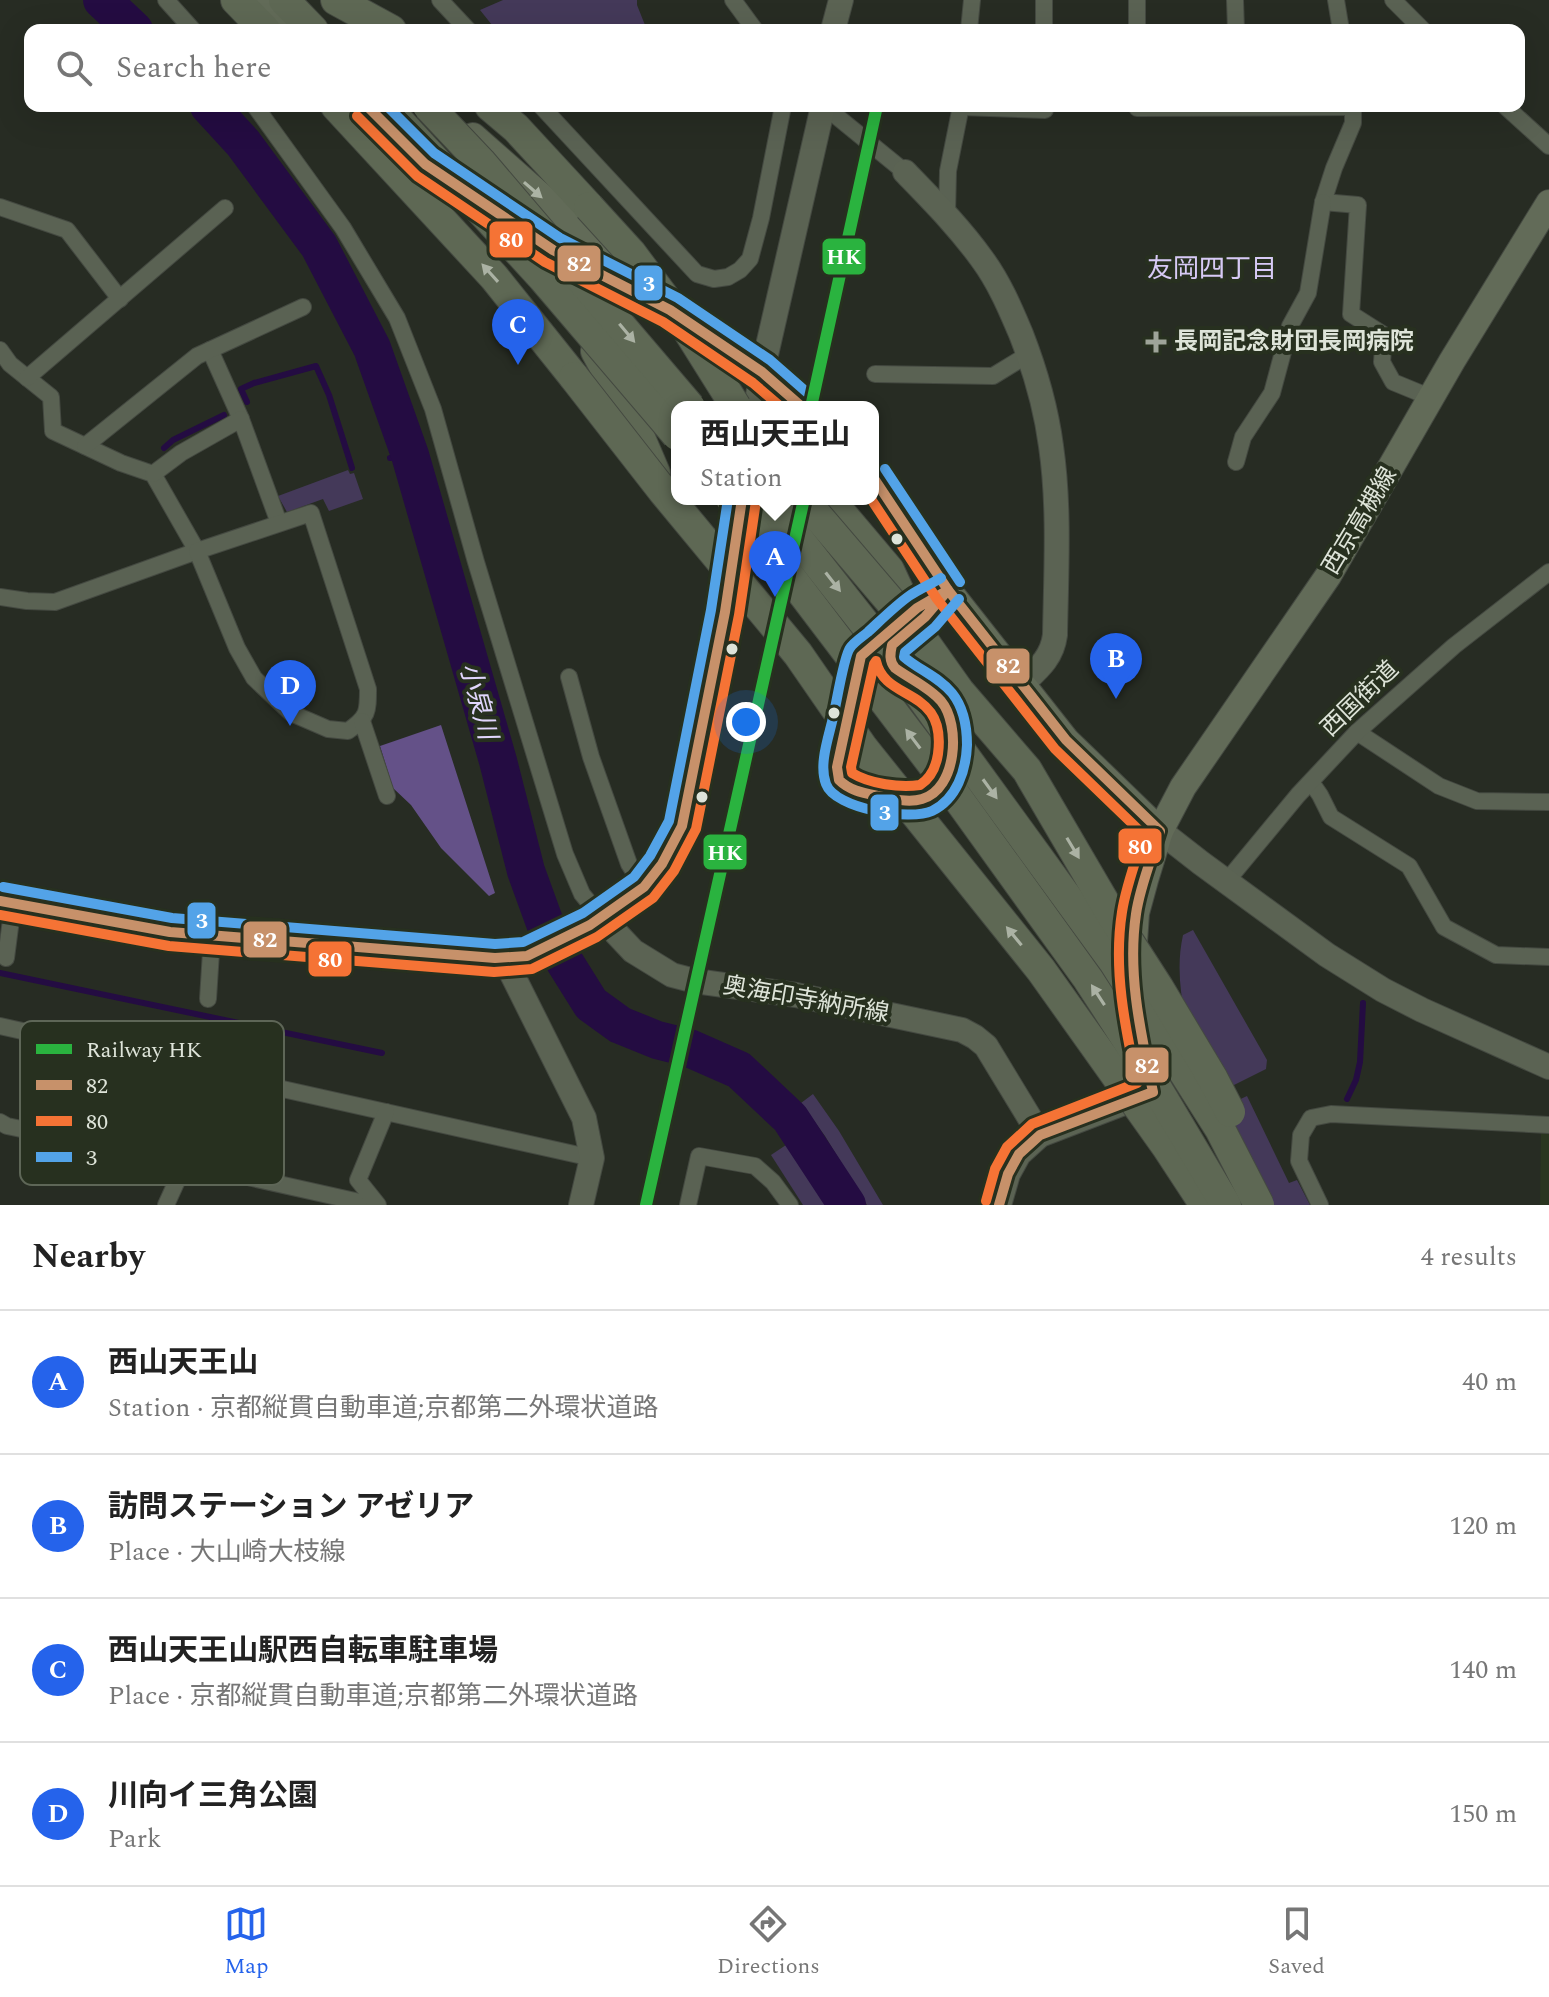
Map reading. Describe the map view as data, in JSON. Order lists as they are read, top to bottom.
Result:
{
  "streets": {
    "main road": ["西京高槻線"],
    "street": ["西国街道", "奥海印寺納所線"]
  },
  "districts": ["友岡四丁目"],
  "water": ["小泉川"],
  "places": {
    "health": ["長岡記念財団長岡病院"]
  },
  "lines": [
    "rail line HK",
    "transit line 82",
    "transit line 3",
    "transit line 80"
  ],
  "legend": [
    "Railway HK",
    "82",
    "80",
    "3"
  ],
  "page": {
    "search": "Search here",
    "pins": [
      "C",
      "A",
      "B",
      "D"
    ],
    "popup": ["西山天王山", "Station"],
    "heading": ["Nearby", "4 results"],
    "list": [
      {
        "mark": "A",
        "name": "西山天王山",
        "note": "Station · 京都縦貫自動車道;京都第二外環状道路",
        "value": "40 m"
      },
      {
        "mark": "B",
        "name": "訪問ステーション アゼリア",
        "note": "Place · 大山崎大枝線",
        "value": "120 m"
      },
      {
        "mark": "C",
        "name": "西山天王山駅西自転車駐車場",
        "note": "Place · 京都縦貫自動車道;京都第二外環状道路",
        "value": "140 m"
      },
      {
        "mark": "D",
        "name": "川向イ三角公園",
        "note": "Park",
        "value": "150 m"
      }
    ],
    "nav": ["Map", "Directions", "Saved"]
  }
}
